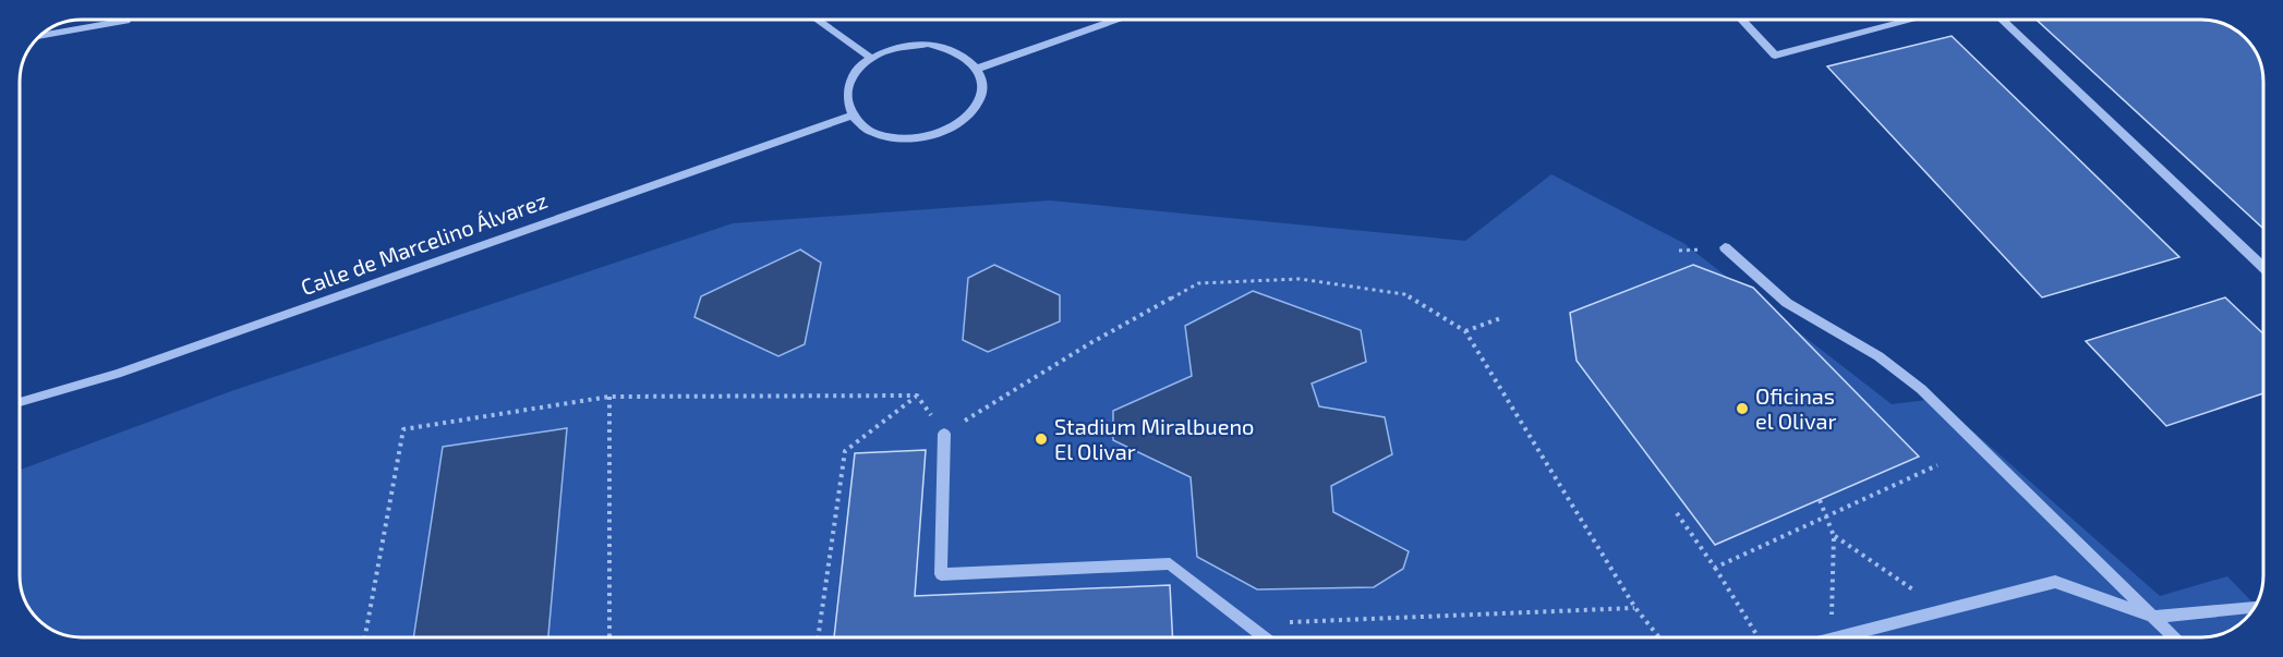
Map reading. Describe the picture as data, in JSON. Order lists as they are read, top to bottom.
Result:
{
  "streets": {
    "street": ["Calle de Marcelino Álvarez"]
  },
  "places": ["Oficinas el Olivar", "Stadium Miralbueno El Olivar"]
}
